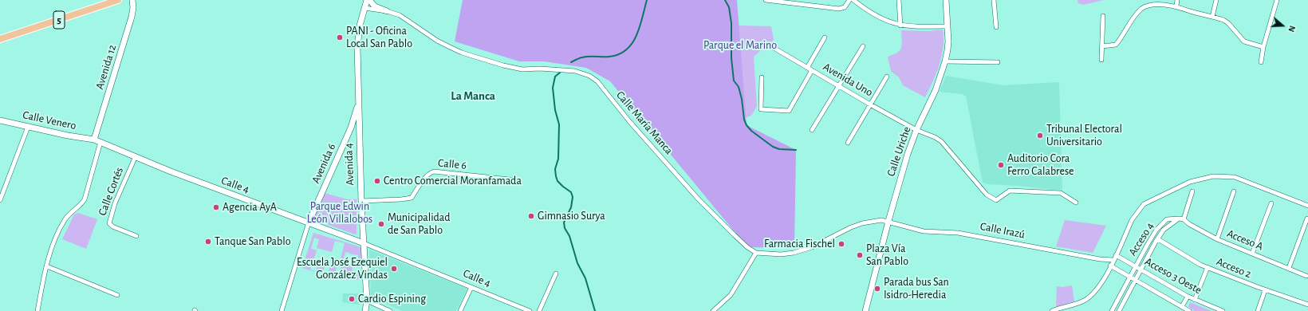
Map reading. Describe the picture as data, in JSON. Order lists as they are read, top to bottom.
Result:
{
  "streets": {
    "main road": [
      "5",
      "Avenida 12",
      "Calle Venero",
      "Calle Uriche",
      "Avenida 6",
      "Avenida 4",
      "Calle 4"
    ],
    "street": [
      "Avenida Uno",
      "Calle María Manca",
      "Calle 6",
      "Calle Cortés",
      "Calle Irazú",
      "Acceso 4",
      "Acceso A",
      "Acceso 2",
      "Acceso 3 Oeste"
    ]
  },
  "crossings": [
    ["Avenida 12", "Calle Venero"],
    ["Avenida 12", "Calle 4"],
    ["Avenida Uno", "Calle Uriche"],
    ["Calle Venero", "Calle 4"],
    ["Calle Uriche", "Calle Irazú"],
    ["Avenida 6", "Avenida 4"],
    ["Avenida 6", "Calle 4"],
    ["Avenida 4", "Calle 6"],
    ["Avenida 4", "Calle 4"],
    ["Calle 4", "Calle Cortés"],
    ["Acceso 4", "Acceso A"],
    ["Acceso 4", "Acceso 2"],
    ["Acceso 4", "Acceso 3 Oeste"],
    ["Acceso A", "Acceso 2"]
  ],
  "districts": ["La Manca"],
  "parks": ["Parque el Marino", "Parque Edwin León Villalobos"],
  "places": [
    "PANI - Oficina Local San Pablo",
    "Tribunal Electoral Universitario",
    "Auditorio Cora Ferro Calabrese",
    "Centro Comercial Moranfamada",
    "Agencia AyA",
    "Gimnasio Surya",
    "Municipalidad de San Pablo",
    "Tanque San Pablo",
    "Farmacia Fischel",
    "Plaza Vía San Pablo",
    "Escuela José Ezequiel González Vindas",
    "Parada bus San Isidro-Heredia",
    "Cardio Espining"
  ],
  "north": "right"
}
